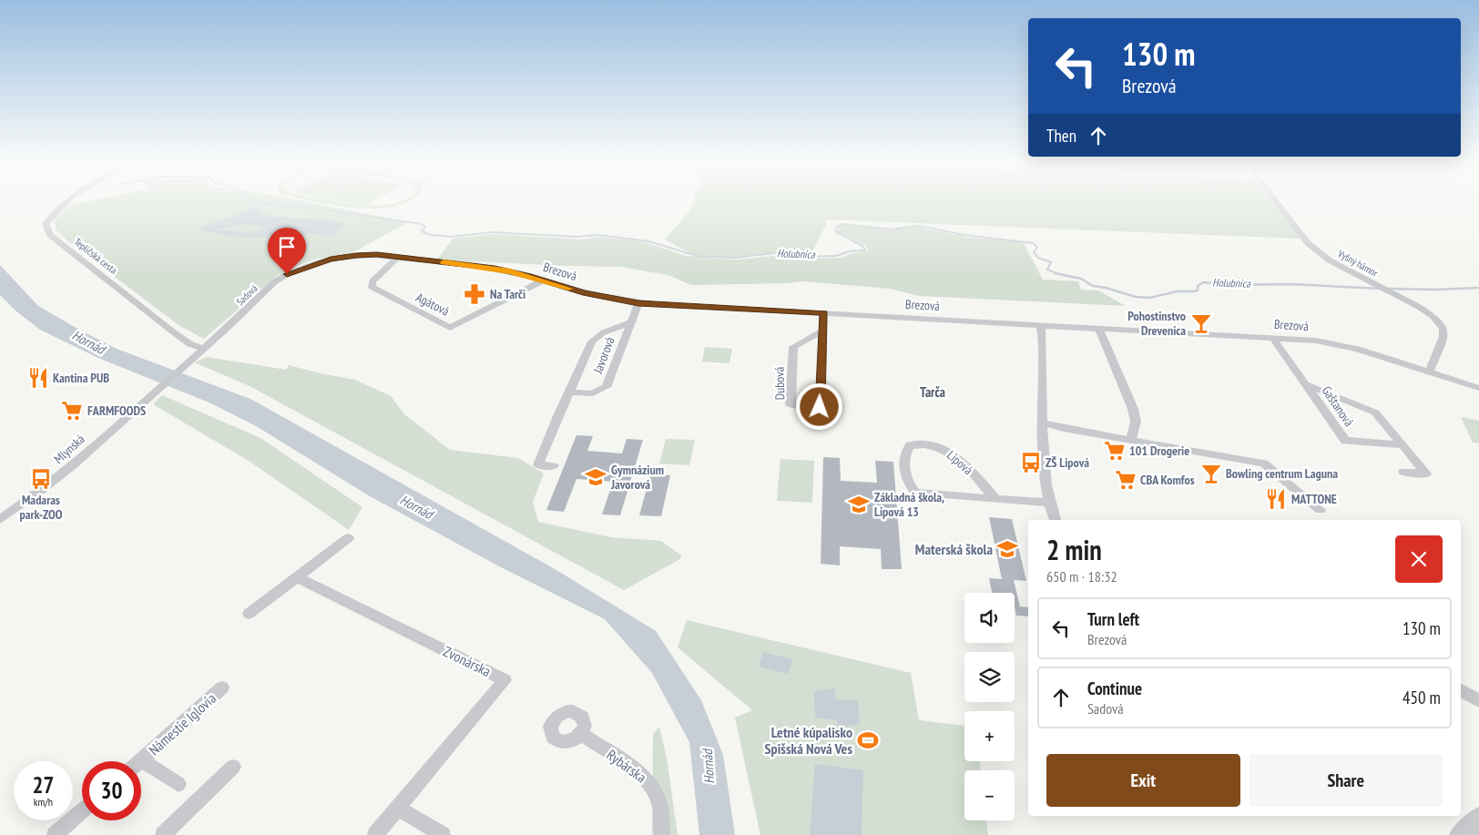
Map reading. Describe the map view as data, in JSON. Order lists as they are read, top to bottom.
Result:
{
  "streets": {
    "street": [
      "Tepličská cesta",
      "Vyšný hámor",
      "Brezová",
      "Sadová",
      "Agátová",
      "Javorová",
      "Dubová",
      "Gaštanová",
      "Mlynská",
      "Lipová",
      "Zvonárska",
      "Námestie Iglovia",
      "Rybárska"
    ]
  },
  "crossings": [
    ["Tepličská cesta", "Sadová"],
    ["Tepličská cesta", "Mlynská"],
    ["Vyšný hámor", "Brezová"],
    ["Brezová", "Sadová"],
    ["Brezová", "Agátová"],
    ["Brezová", "Javorová"],
    ["Brezová", "Dubová"],
    ["Brezová", "Gaštanová"],
    ["Sadová", "Mlynská"]
  ],
  "districts": ["Tarča"],
  "water": ["Holubnica", "Hornád"],
  "places": {
    "pharmacy": ["Na Tarči"],
    "bar": ["Pohostinstvo Drevenica", "Bowling centrum Laguna"],
    "restaurant": ["Kantina PUB", "MATTONE"],
    "supermarket": ["FARMFOODS", "101 Drogerie", "CBA Komfos"],
    "bus stop": ["ZŠ Lipová", "Madaras park-ZOO"],
    "school or university": ["Gymnázium Javorová", "Základná škola, Lipová 13", "Materská škola"],
    "sports": ["Letné kúpalisko Spišská Nová Ves"]
  },
  "page": {
    "turn": ["130 m", "Brezová"],
    "then": "Then",
    "heading": ["2 min", "650 m · 18:32"],
    "map_buttons": ["+", "−"],
    "list": [
      {
        "name": "Turn left",
        "note": "Brezová",
        "value": "130 m"
      },
      {
        "name": "Continue",
        "note": "Sadová",
        "value": "450 m"
      }
    ],
    "buttons": ["Exit", "Share"],
    "speed": "27 km/h",
    "limit": "30"
  }
}
